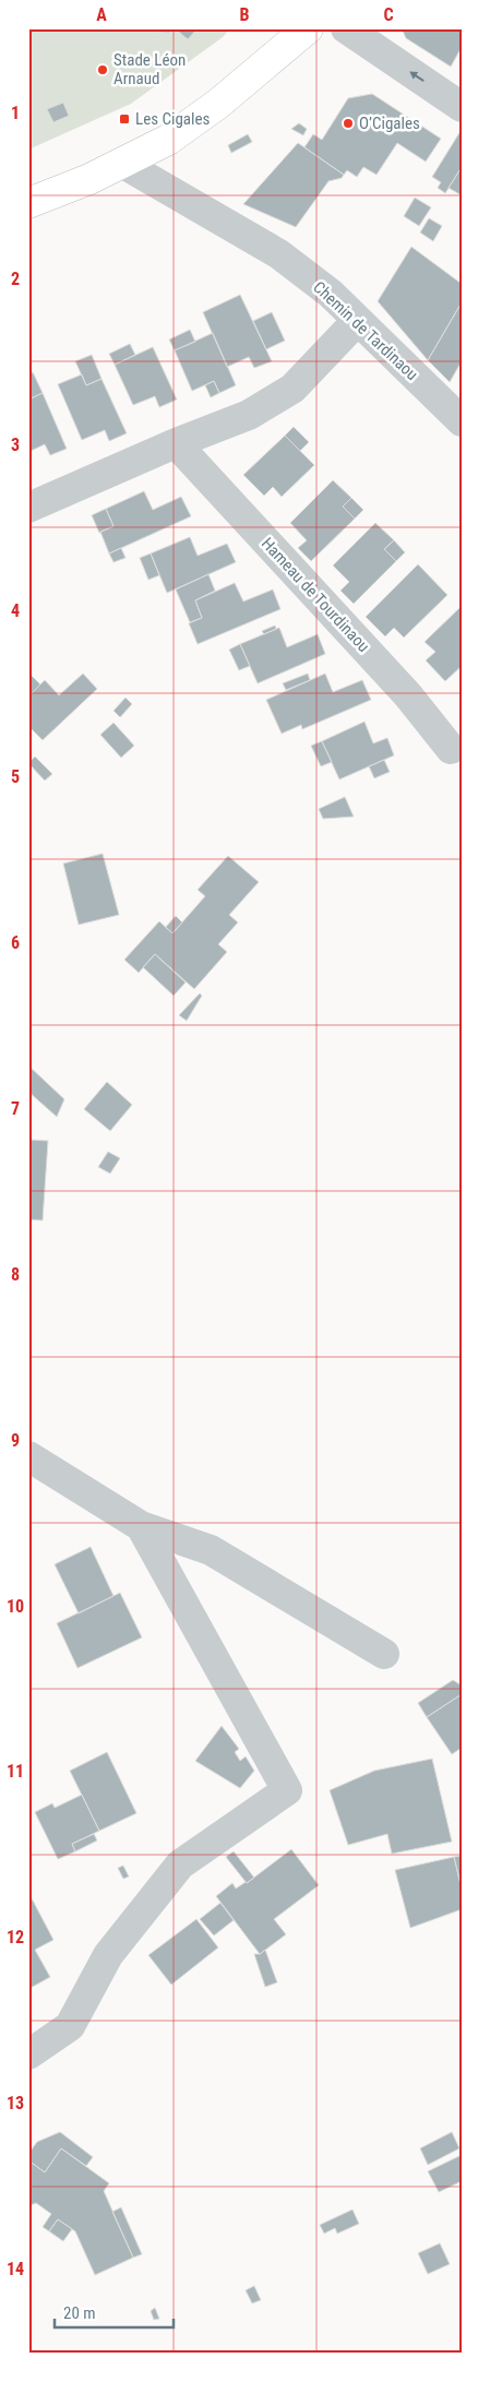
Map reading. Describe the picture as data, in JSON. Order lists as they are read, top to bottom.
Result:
{
  "streets": {
    "street": ["Chemin de Tardinaou", "Hameau de Tourdinaou"]
  },
  "places": {
    "other": ["Stade Léon Arnaud", "O’Cigales"],
    "transit": ["Les Cigales"]
  },
  "scale_bar": "20 m",
  "grid": {
    "columns": ["A", "B", "C"],
    "rows": [
      "1",
      "2",
      "3",
      "4",
      "5",
      "6",
      "7",
      "8",
      "9",
      "10",
      "11",
      "12",
      "13",
      "14"
    ]
  }
}
